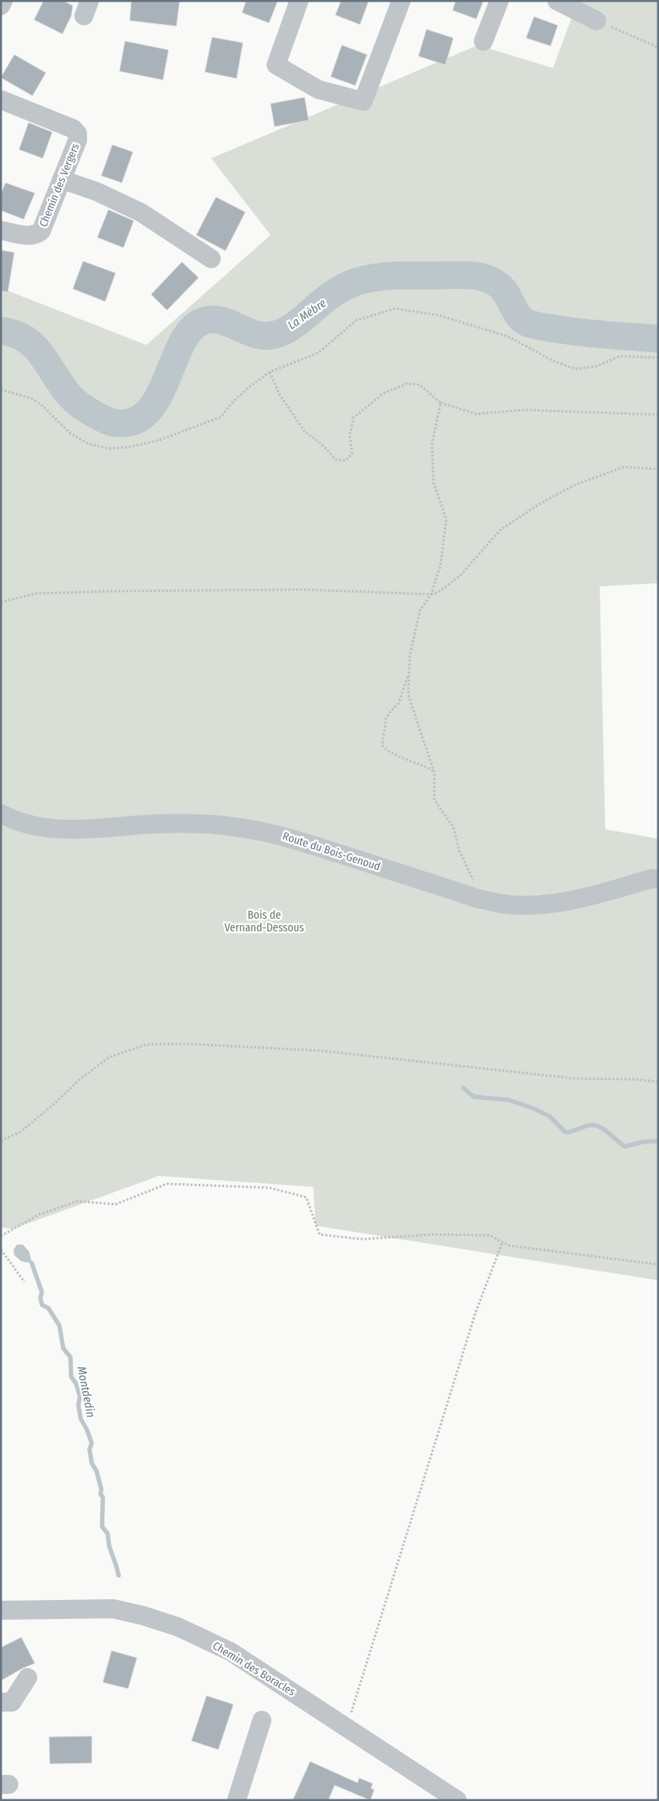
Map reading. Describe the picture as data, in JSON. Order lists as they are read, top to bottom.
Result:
{
  "streets": {
    "street": ["Chemin des Vergers", "Route du Bois-Genoud", "Chemin des Boracles"]
  },
  "water": ["La Mèbre", "Montdedin"],
  "parks": ["Bois de Vernand-Dessous"]
}
